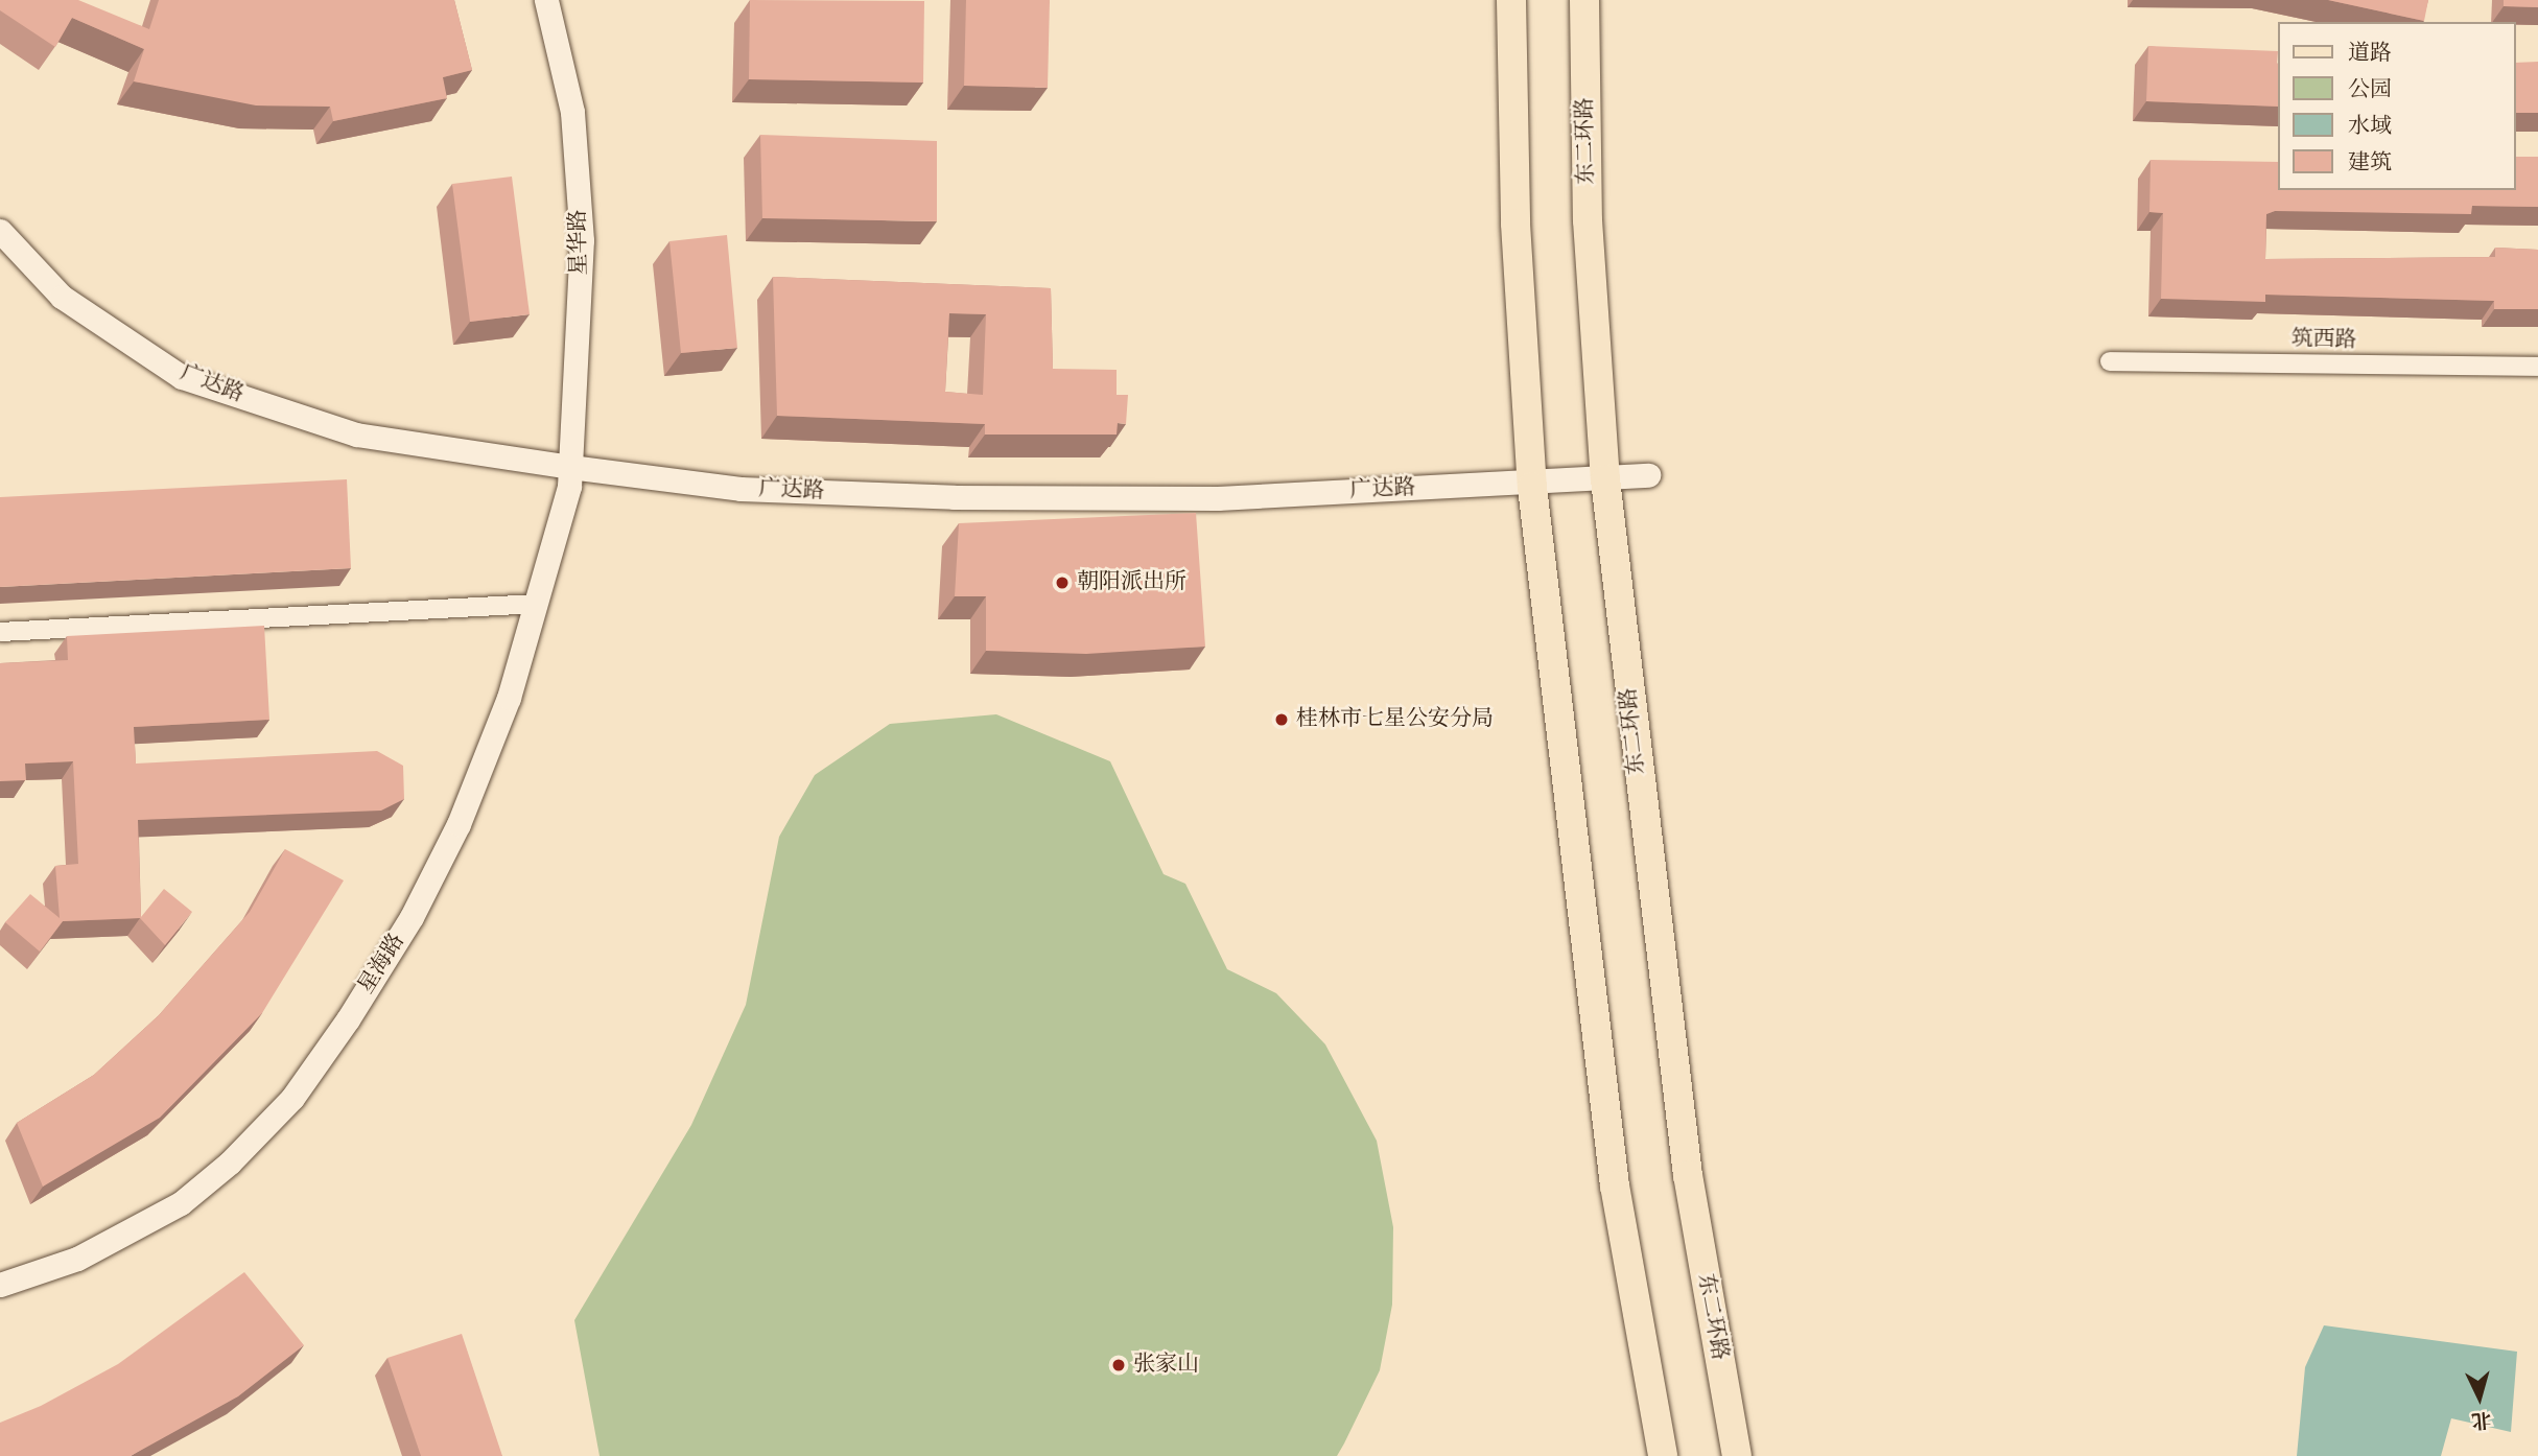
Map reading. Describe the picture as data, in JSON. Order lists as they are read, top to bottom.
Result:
{
  "streets": {
    "main road": ["东二环路"],
    "street": [
      "星华路",
      "筑西路",
      "广达路",
      "星海路"
    ]
  },
  "crossings": [
    ["东二环路", "广达路"],
    ["星华路", "广达路"],
    ["星华路", "星海路"],
    ["广达路", "星海路"]
  ],
  "places": ["朝阳派出所", "桂林市七星公安分局", "张家山"],
  "legend": [
    "道路",
    "公园",
    "水域",
    "建筑"
  ],
  "north": "bottom"
}
